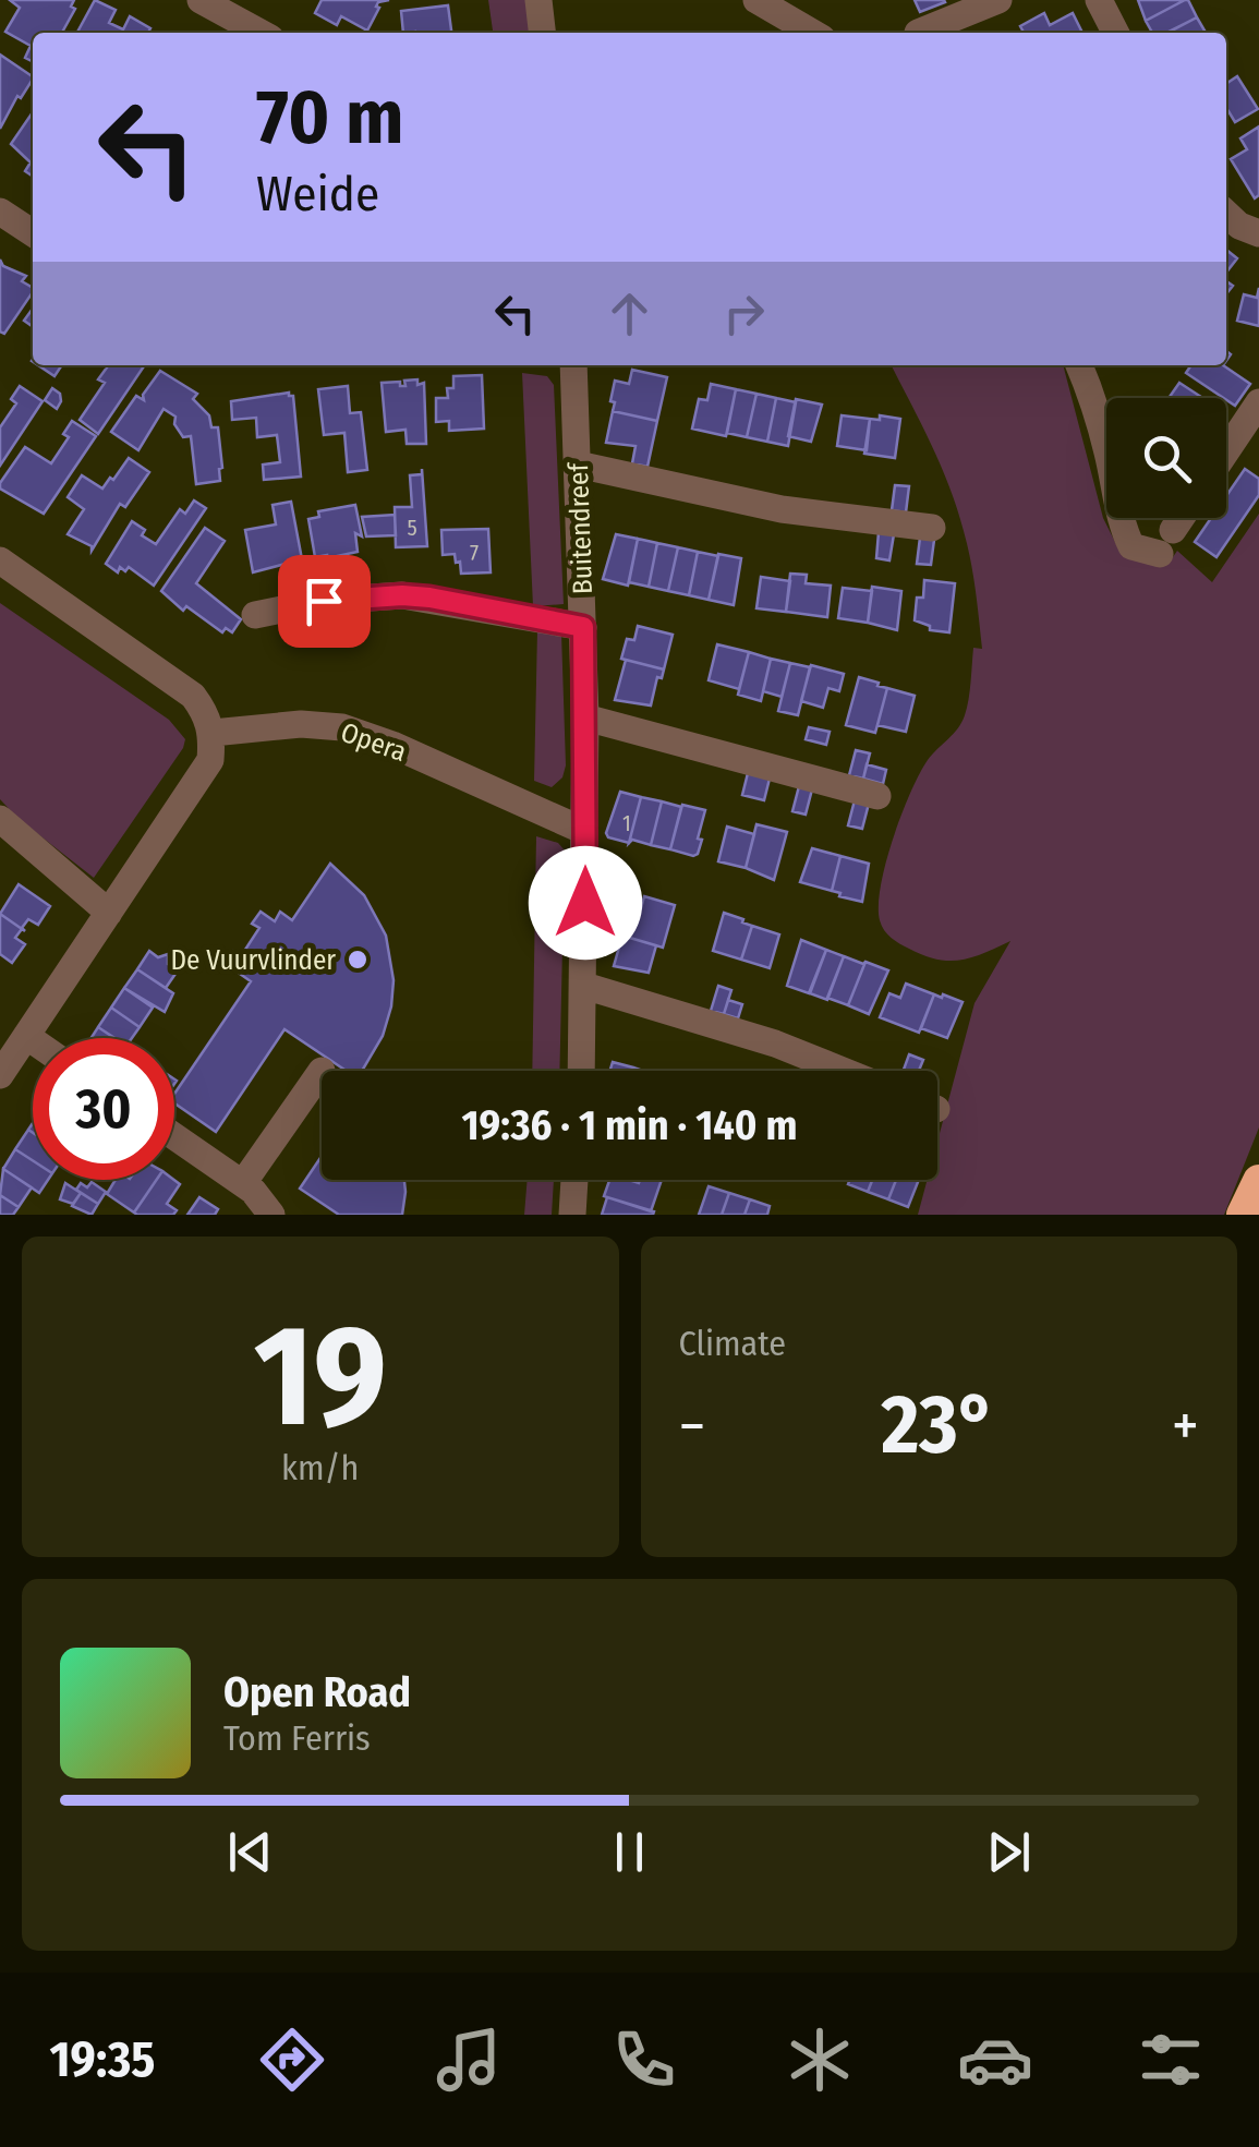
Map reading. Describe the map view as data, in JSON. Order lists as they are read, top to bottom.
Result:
{
  "streets": {
    "street": ["Buitendreef", "Opera"]
  },
  "crossings": [
    ["Buitendreef", "Opera"]
  ],
  "places": ["De Vuurvlinder"],
  "house_numbers": ["5", "7", "1"],
  "page": {
    "turn": ["70 m", "Weide"],
    "limit": "30",
    "trip": "19:36 · 1 min · 140 m",
    "tile": [
      ["19", "km/h"],
      "Climate"
    ],
    "heat": ["−", "23°", "+"],
    "song": ["Open Road", "Tom Ferris"],
    "tabs": "19:35"
  }
}
